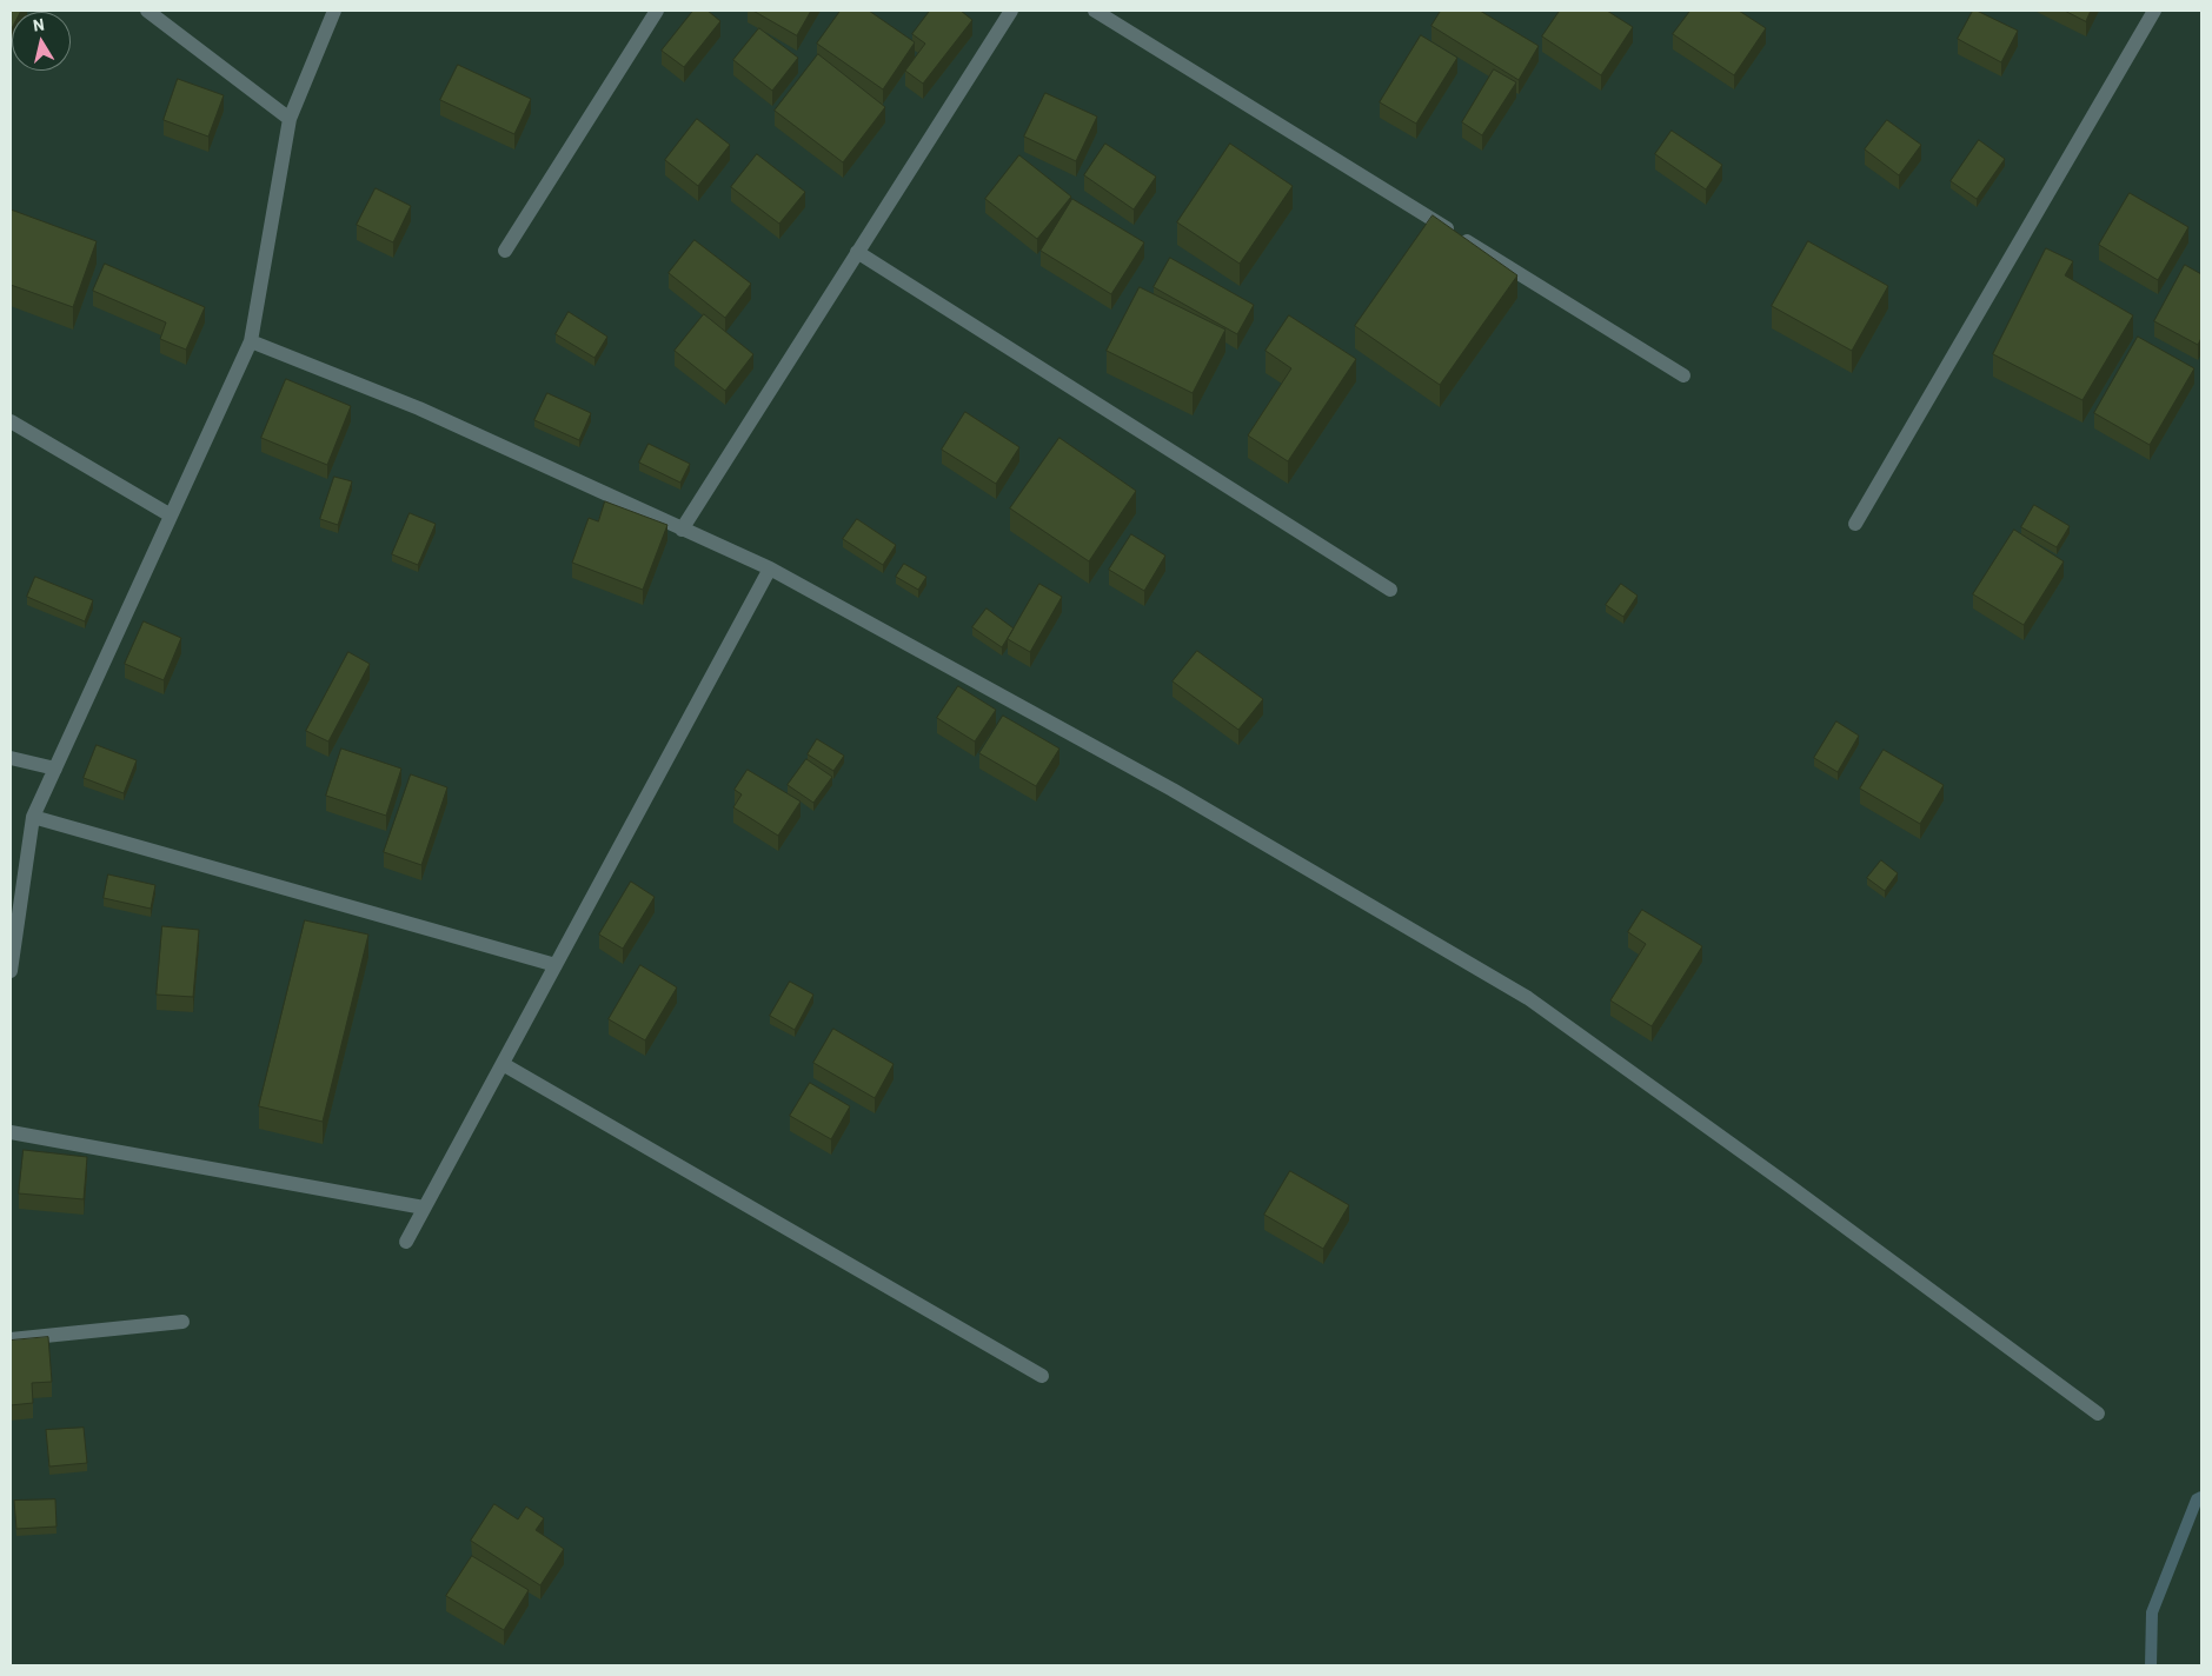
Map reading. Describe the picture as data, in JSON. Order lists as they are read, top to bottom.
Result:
{
  "north": "top"
}
